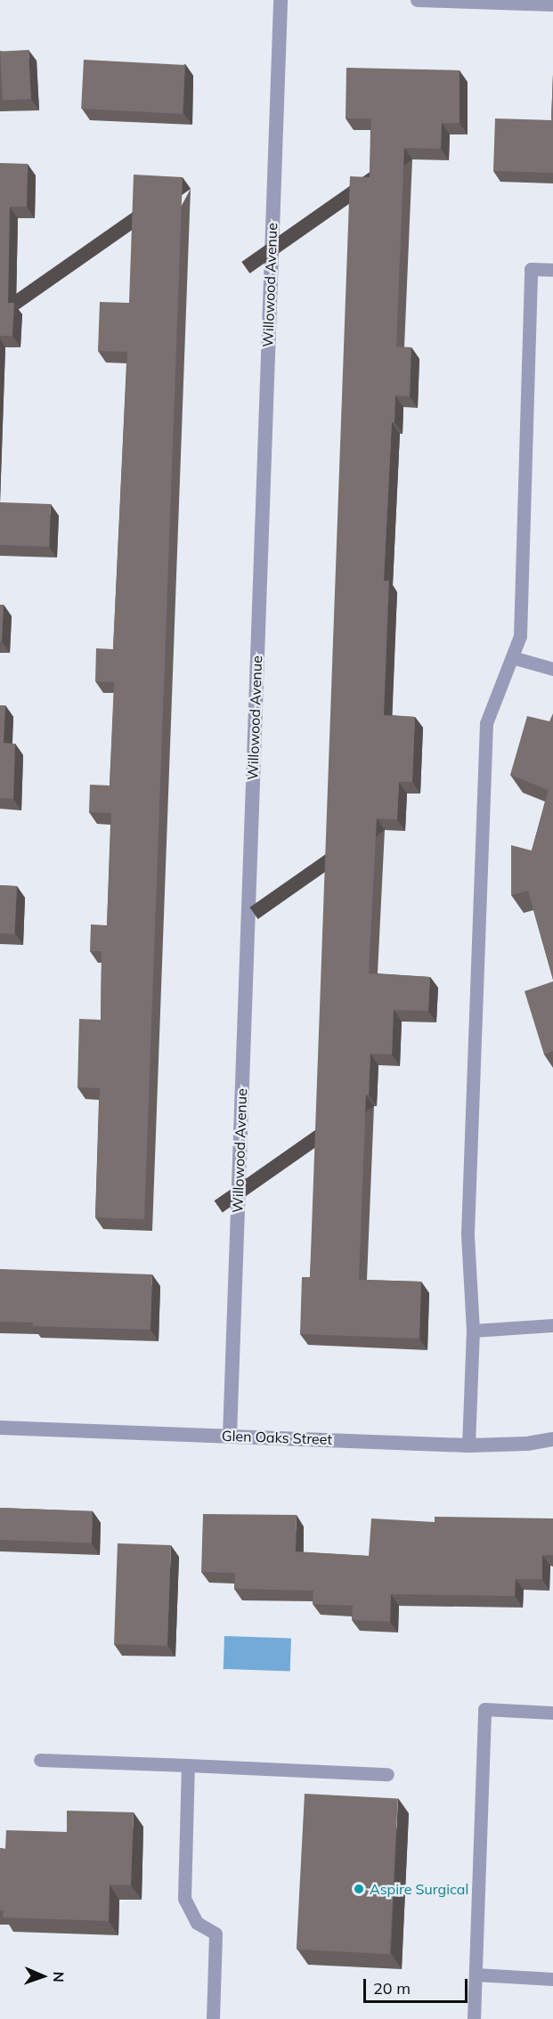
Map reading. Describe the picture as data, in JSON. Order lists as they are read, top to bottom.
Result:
{
  "streets": {
    "street": ["Willowood Avenue", "Glen Oaks Street"]
  },
  "crossings": [
    ["Willowood Avenue", "Glen Oaks Street"]
  ],
  "places": ["Aspire Surgical"],
  "scale_bar": "20 m",
  "north": "right"
}
